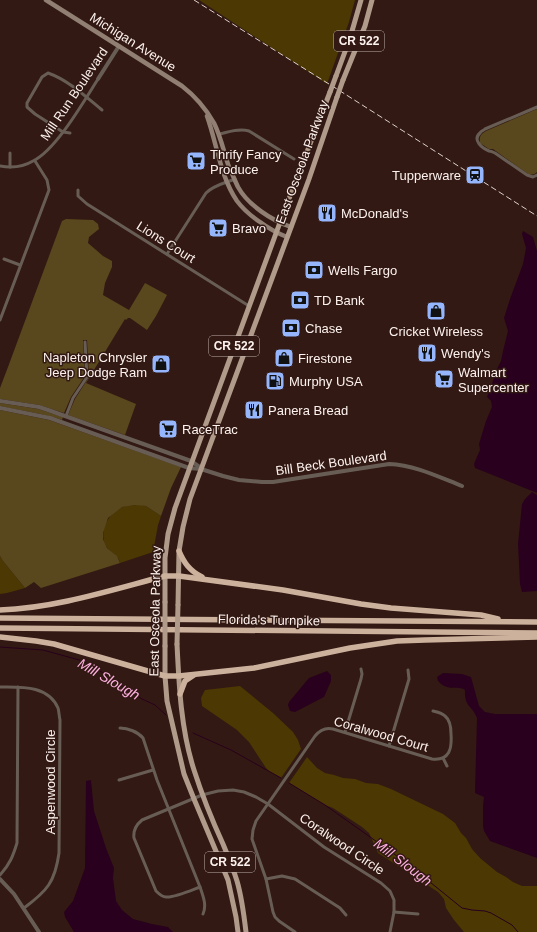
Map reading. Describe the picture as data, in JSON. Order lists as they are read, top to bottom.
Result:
{
  "streets": {
    "highway": ["Florida's Turnpike"],
    "main road": ["CR 522", "Michigan Avenue", "East Osceola Parkway"],
    "street": [
      "Mill Run Boulevard",
      "Lions Court",
      "Bill Beck Boulevard",
      "Coralwood Court",
      "Aspenwood Circle",
      "Coralwood Circle"
    ]
  },
  "crossings": [
    ["Michigan Avenue", "Mill Run Boulevard"],
    ["Michigan Avenue", "East Osceola Parkway"],
    ["East Osceola Parkway", "Lions Court"],
    ["East Osceola Parkway", "Bill Beck Boulevard"],
    ["East Osceola Parkway", "Coralwood Circle"],
    ["Coralwood Court", "Coralwood Circle"]
  ],
  "water": ["Mill Slough"],
  "places": {
    "supermarket": [
      "Thrify Fancy Produce",
      "Bravo",
      "Walmart Supercenter",
      "RaceTrac"
    ],
    "station": ["Tupperware"],
    "restaurant": ["McDonald's", "Wendy's", "Panera Bread"],
    "bank": ["Wells Fargo", "TD Bank", "Chase"],
    "shop": ["Cricket Wireless", "Firestone", "Napleton Chrysler Jeep Dodge Ram"],
    "fuel station": ["Murphy USA"]
  }
}
